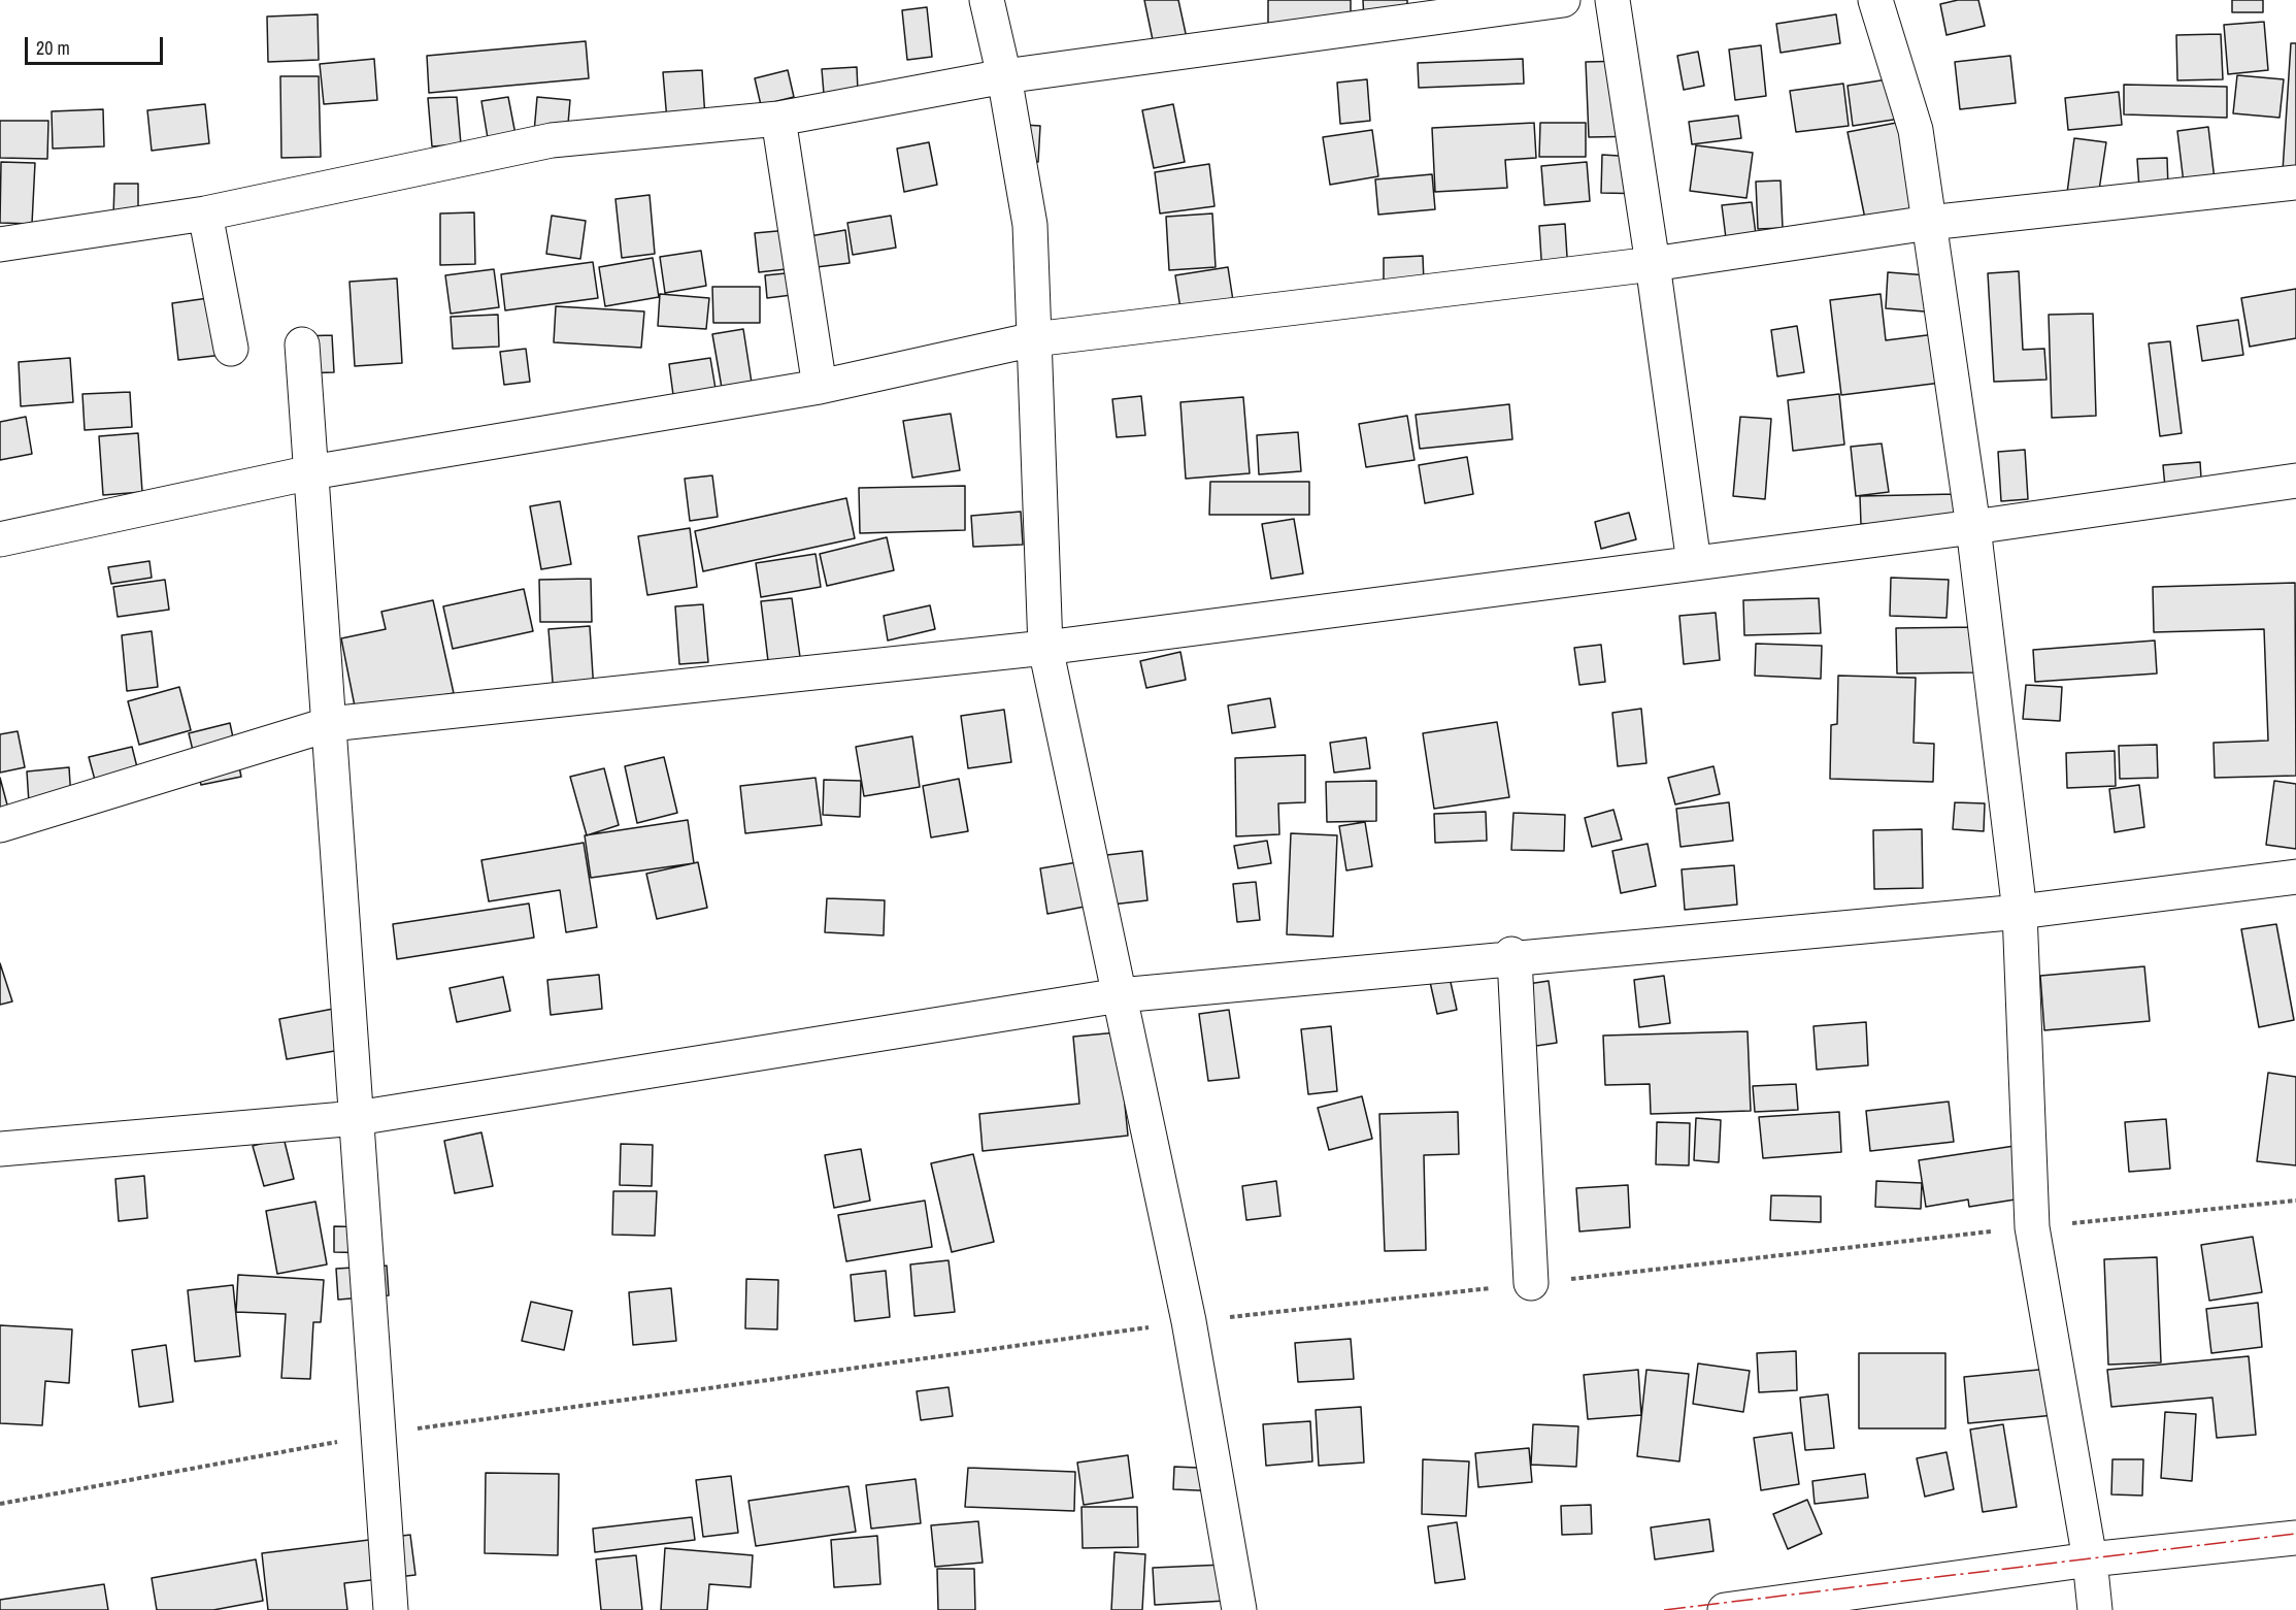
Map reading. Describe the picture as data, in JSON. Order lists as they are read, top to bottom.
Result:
{
  "scale_bar": "20 m"
}
